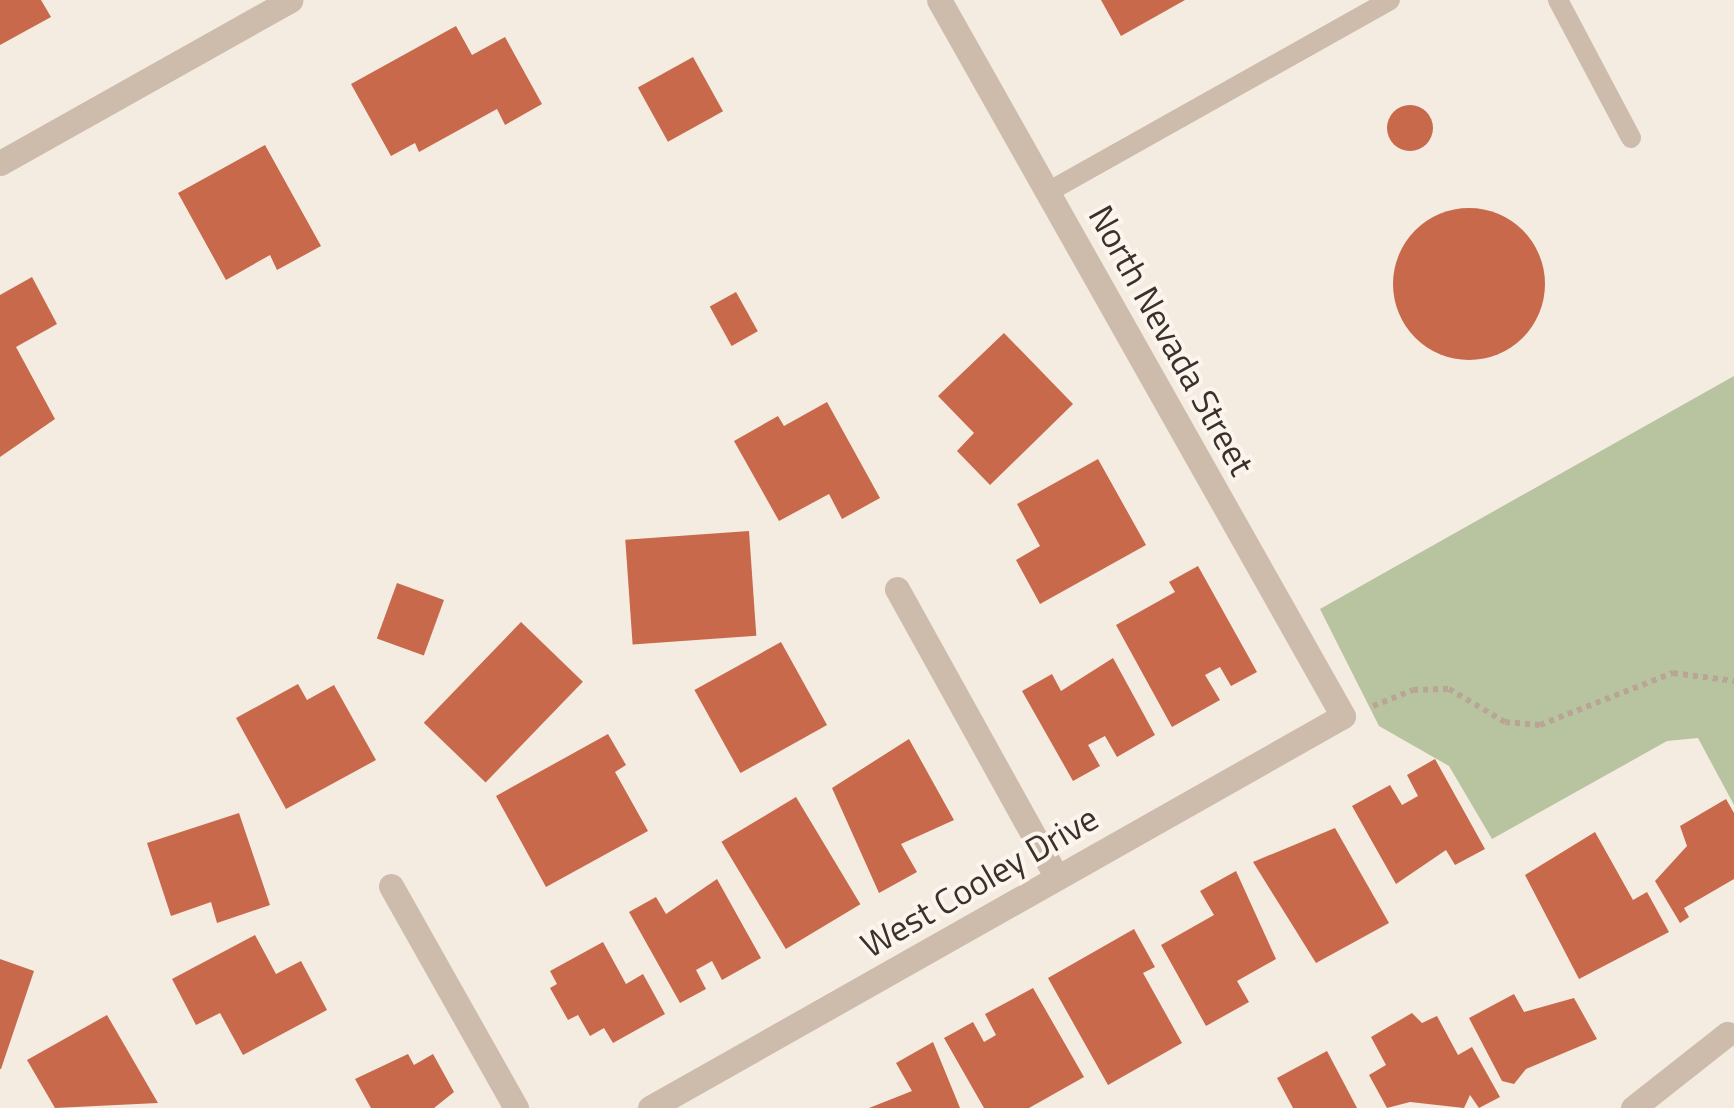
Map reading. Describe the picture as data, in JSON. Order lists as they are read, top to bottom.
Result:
{
  "streets": {
    "street": ["North Nevada Street", "West Cooley Drive"]
  },
  "crossings": [
    ["North Nevada Street", "West Cooley Drive"]
  ]
}
